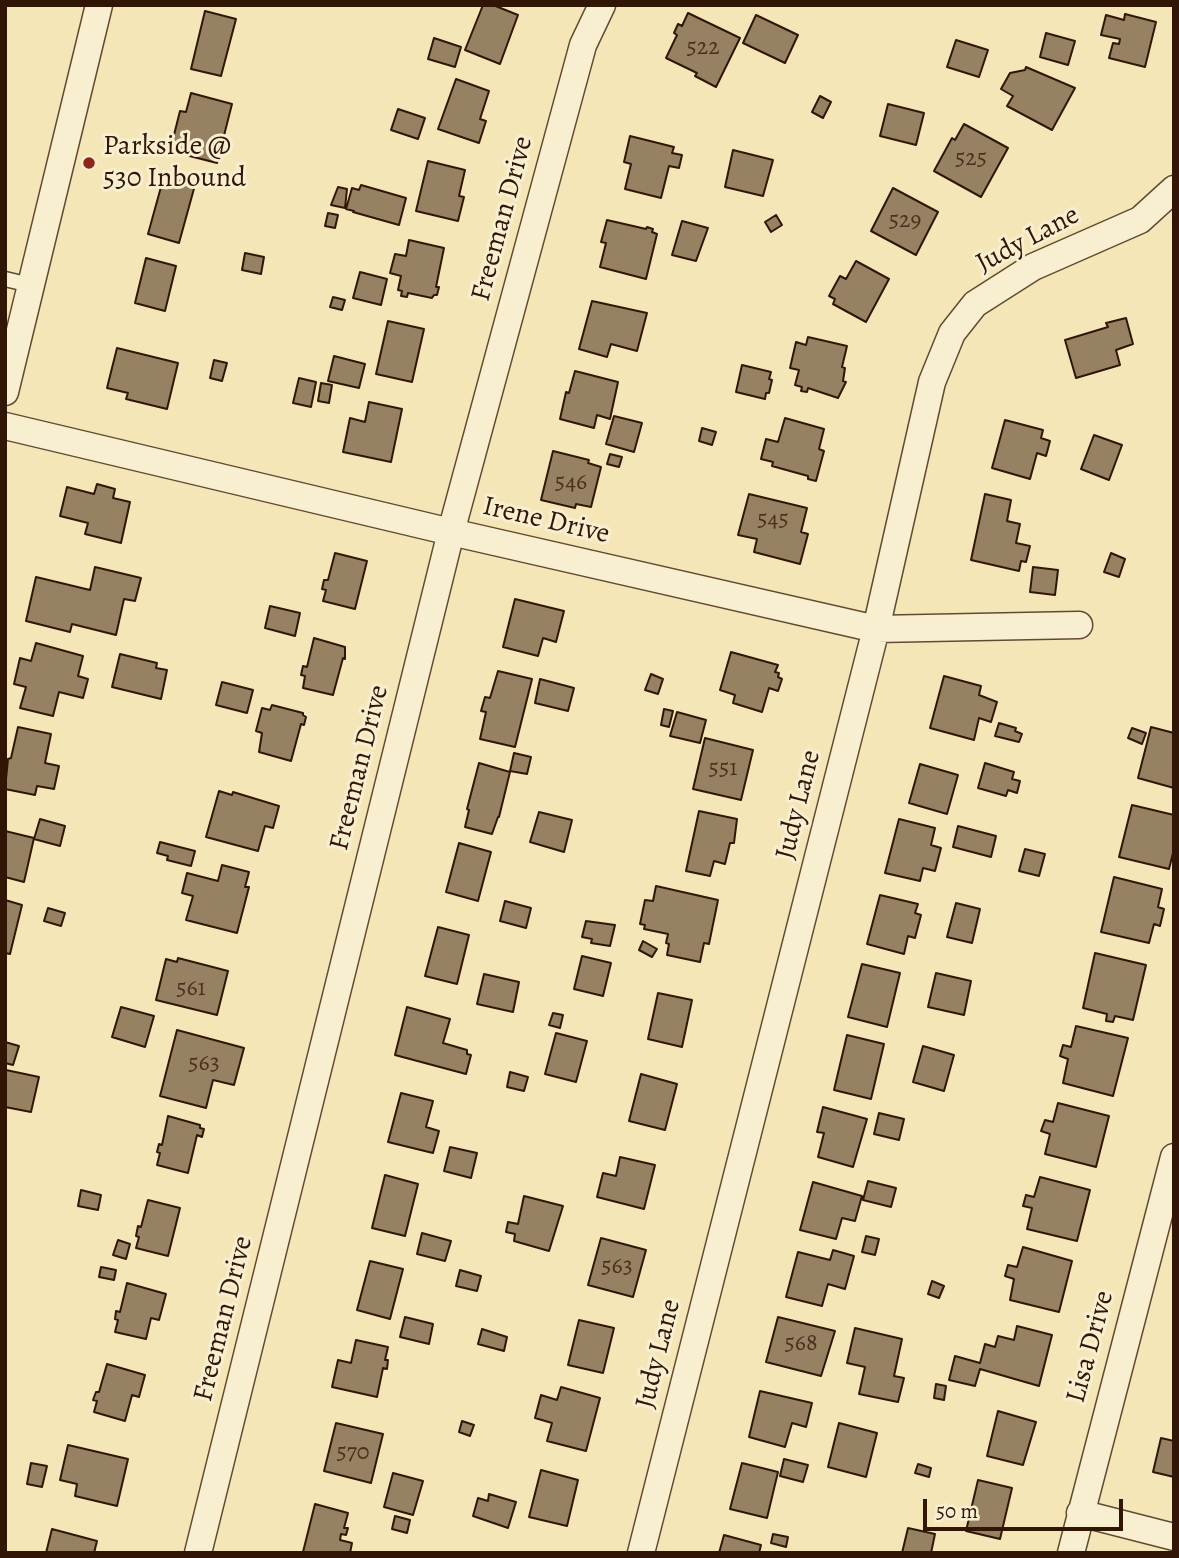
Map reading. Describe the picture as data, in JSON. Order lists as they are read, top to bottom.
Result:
{
  "streets": {
    "street": [
      "Freeman Drive",
      "Judy Lane",
      "Irene Drive",
      "Lisa Drive"
    ]
  },
  "crossings": [
    ["Freeman Drive", "Irene Drive"],
    ["Judy Lane", "Irene Drive"]
  ],
  "places": ["Parkside @ 530 Inbound"],
  "house_numbers": [
    "522",
    "525",
    "529",
    "546",
    "545",
    "551",
    "561",
    "563",
    "563",
    "568",
    "570"
  ],
  "scale_bar": "50 m"
}
